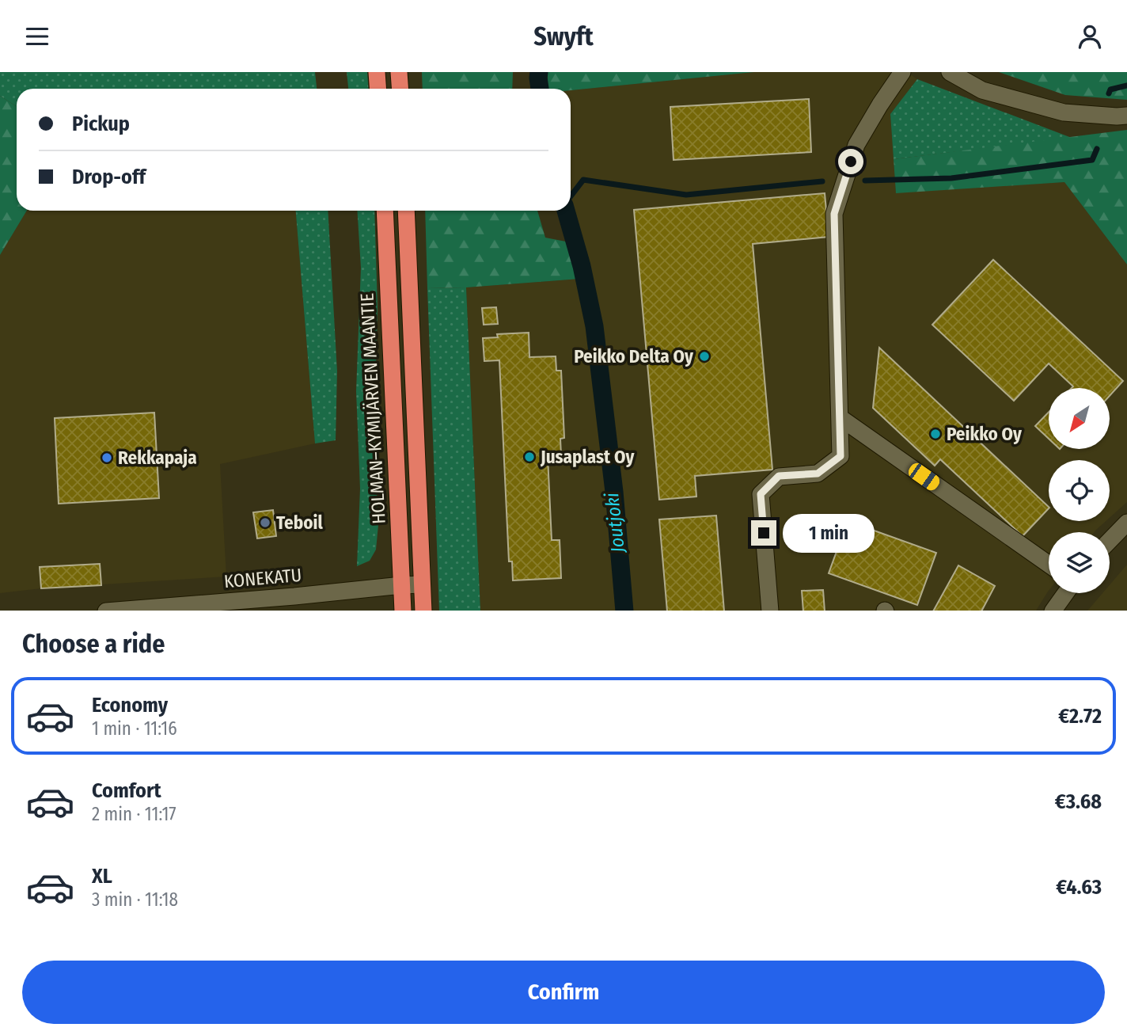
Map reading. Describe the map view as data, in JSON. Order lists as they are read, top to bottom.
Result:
{
  "streets": {
    "highway": ["HOLMAN–KYMIJÄRVEN MAANTIE"],
    "street": ["KONEKATU"]
  },
  "crossings": [
    ["HOLMAN–KYMIJÄRVEN MAANTIE", "KONEKATU"]
  ],
  "water": ["Joutjoki"],
  "places": [
    "Peikko Delta Oy",
    "Peikko Oy",
    "Jusaplast Oy",
    "Rekkapaja",
    "Teboil"
  ],
  "north": "bottom left",
  "page": {
    "header": "Swyft",
    "banner": ["Pickup", "Drop-off"],
    "bubble": "1 min",
    "heading": "Choose a ride",
    "list": [
      {
        "name": "Economy",
        "note": "1 min · 11:16",
        "value": "€2.72"
      },
      {
        "name": "Comfort",
        "note": "2 min · 11:17",
        "value": "€3.68"
      },
      {
        "name": "XL",
        "note": "3 min · 11:18",
        "value": "€4.63"
      }
    ],
    "buttons": "Confirm"
  }
}
